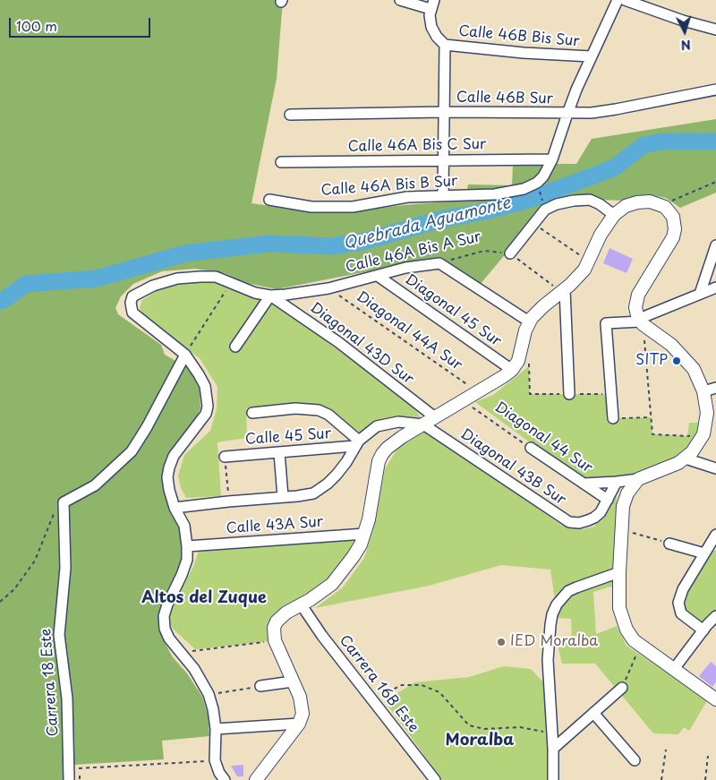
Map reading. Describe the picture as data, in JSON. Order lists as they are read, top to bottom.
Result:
{
  "streets": {
    "street": [
      "Calle 46B Bis Sur",
      "Calle 46B Sur",
      "Calle 46A Bis C Sur",
      "Calle 46A Bis B Sur",
      "Calle 46A Bis A Sur",
      "Diagonal 45 Sur",
      "Diagonal 43D Sur",
      "Calle 45 Sur",
      "Diagonal 44 Sur",
      "Diagonal 43B Sur",
      "Calle 43A Sur",
      "Carrera 18 Este",
      "Carrera 16B Este"
    ],
    "path": ["Diagonal 44A Sur"]
  },
  "crossings": [
    ["Calle 46A Bis A Sur", "Diagonal 45 Sur"],
    ["Calle 46A Bis A Sur", "Diagonal 44A Sur"],
    ["Calle 46A Bis A Sur", "Diagonal 43D Sur"],
    ["Diagonal 44 Sur", "Diagonal 43B Sur"]
  ],
  "districts": ["Altos del Zuque", "Moralba"],
  "water": ["Quebrada Aguamonte"],
  "places": ["SITP", "IED Moralba"],
  "scale_bar": "100 m",
  "north": "bottom"
}
